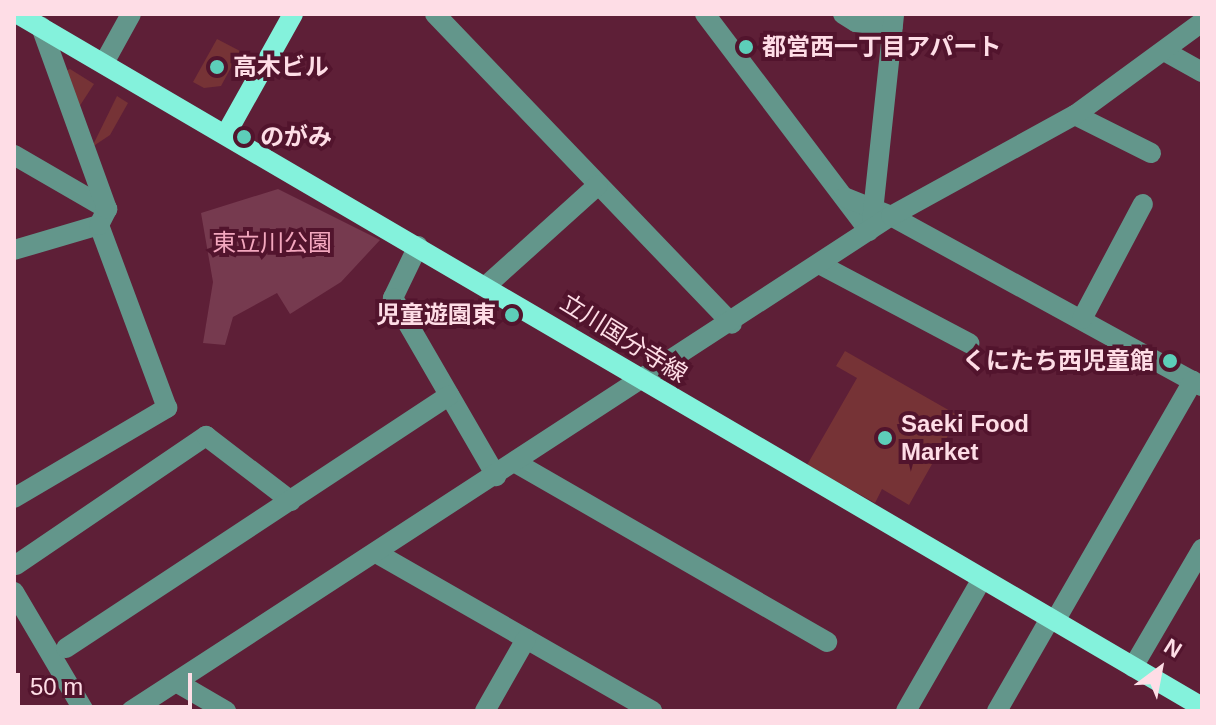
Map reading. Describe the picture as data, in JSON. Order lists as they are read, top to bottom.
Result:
{
  "streets": {
    "main road": ["立川国分寺線"]
  },
  "parks": ["東立川公園"],
  "places": [
    "都営西一丁目アパート",
    "高木ビル",
    "のがみ",
    "児童遊園東",
    "くにたち西児童館",
    "Saeki Food Market"
  ],
  "scale_bar": "50 m",
  "north": "top right"
}
